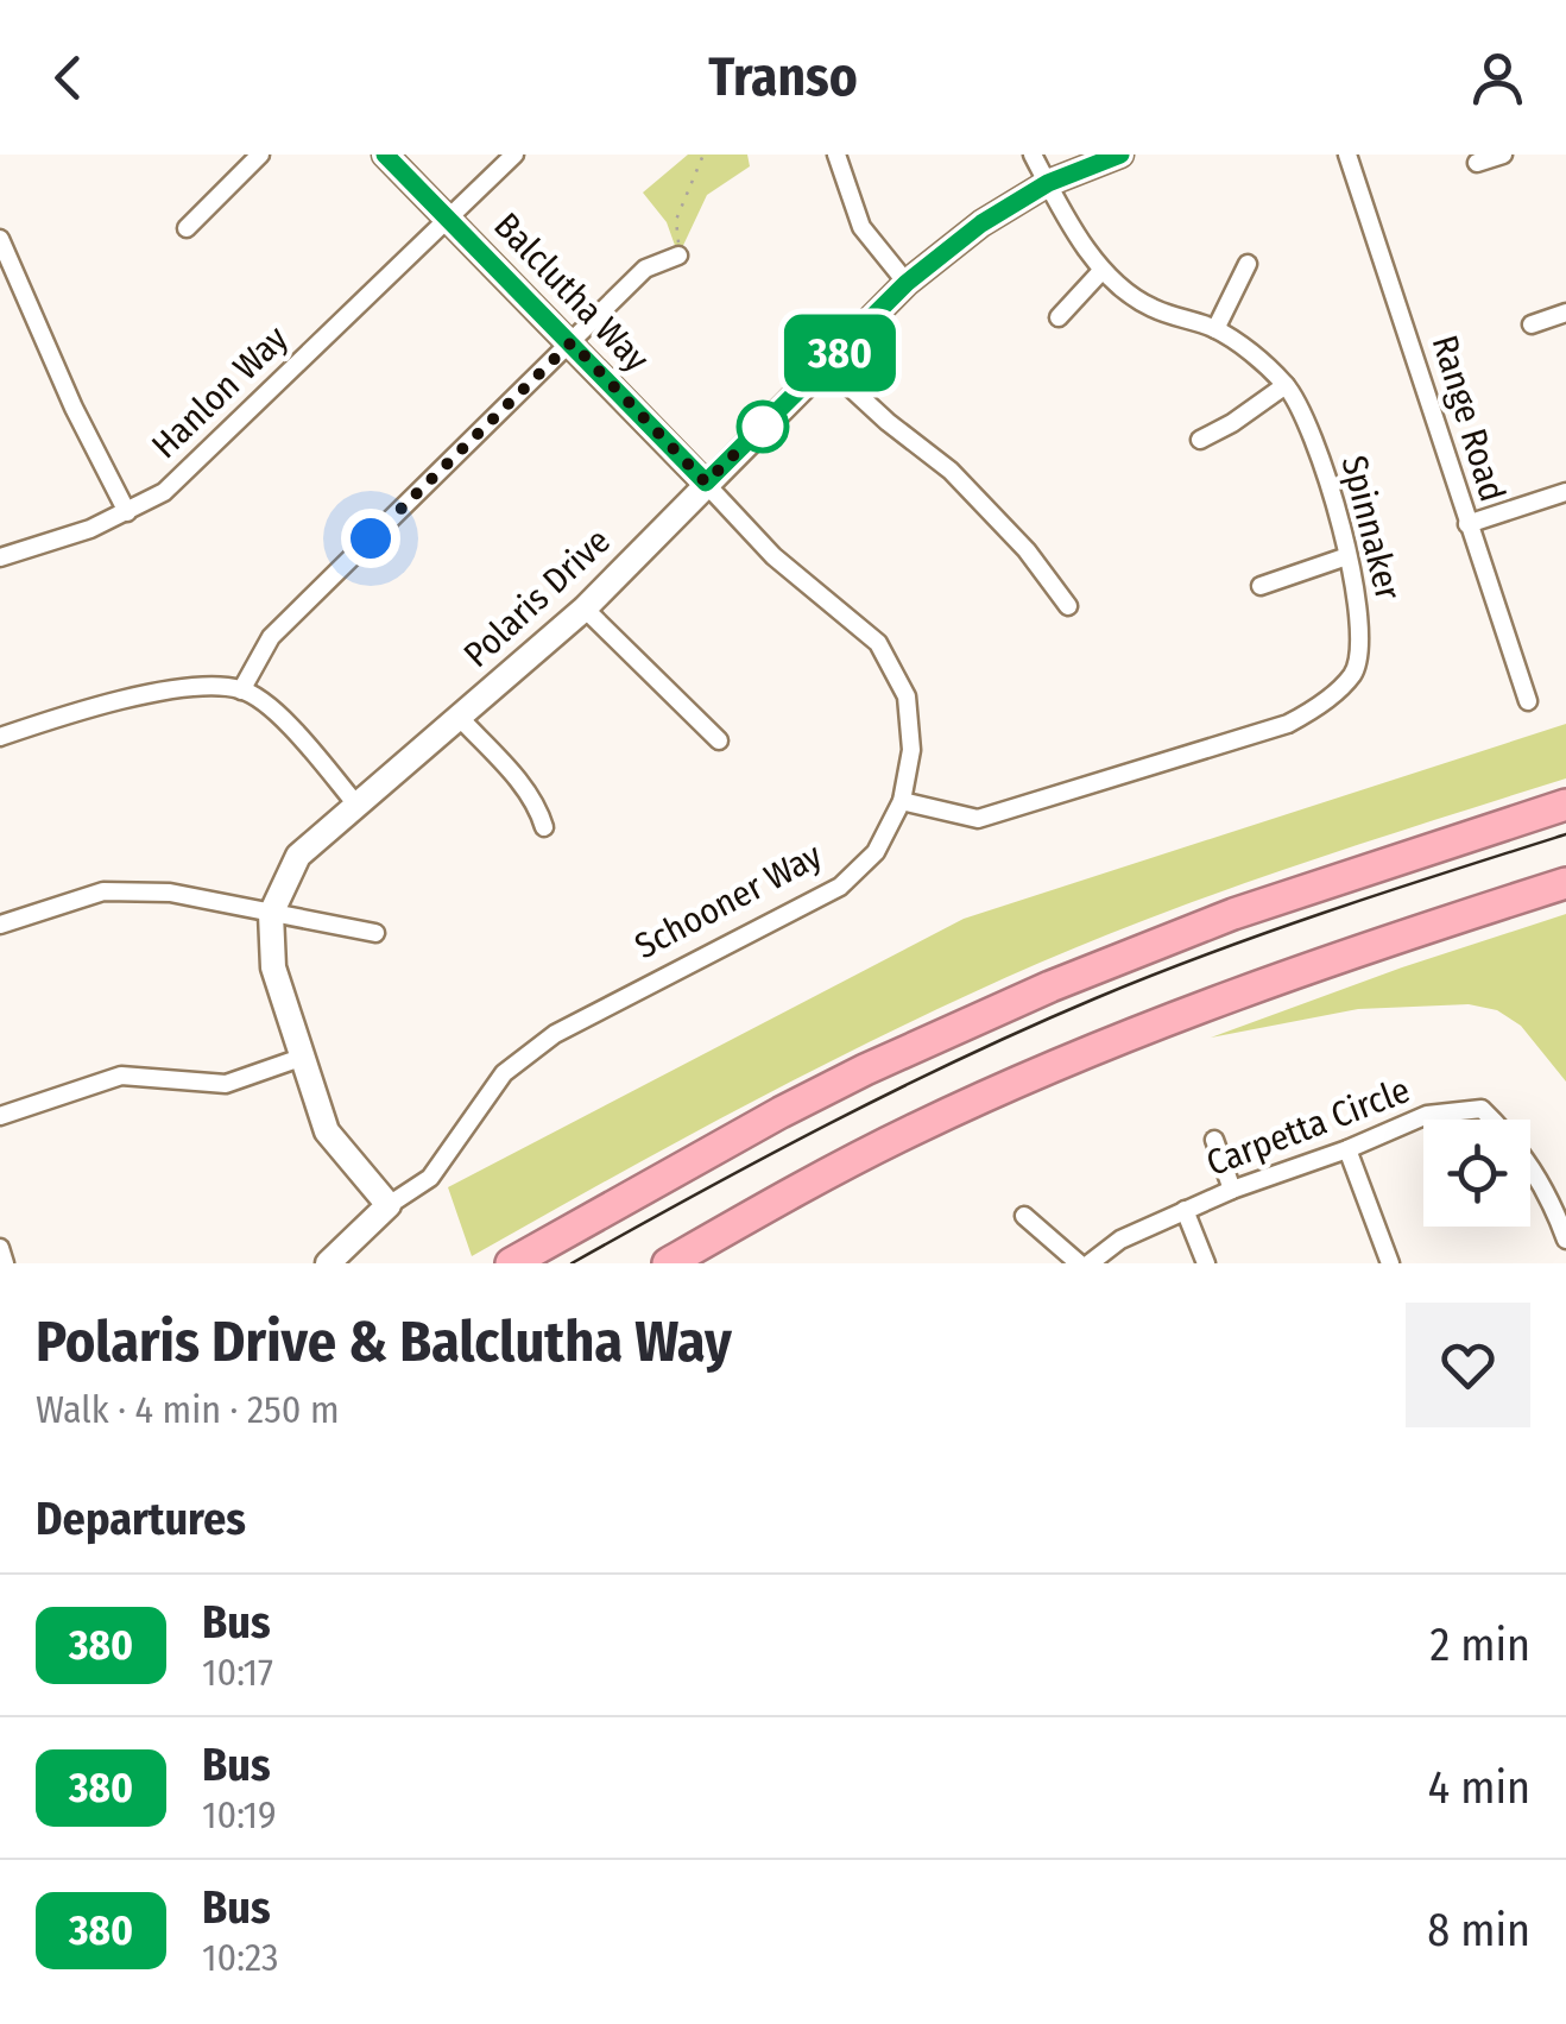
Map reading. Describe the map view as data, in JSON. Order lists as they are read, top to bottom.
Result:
{
  "streets": {
    "street": [
      "Balclutha Way",
      "Hanlon Way",
      "Range Road",
      "Spinnaker",
      "Polaris Drive",
      "Schooner Way",
      "Carpetta Circle"
    ]
  },
  "crossings": [
    ["Balclutha Way", "Hanlon Way"],
    ["Balclutha Way", "Polaris Drive"],
    ["Balclutha Way", "Schooner Way"],
    ["Spinnaker", "Polaris Drive"],
    ["Spinnaker", "Schooner Way"],
    ["Polaris Drive", "Schooner Way"]
  ],
  "lines": ["bus line 380"],
  "page": {
    "header": "Transo",
    "on_map": "380",
    "heading": [
      ["Polaris Drive & Balclutha Way", "Walk · 4 min · 250 m"],
      "Departures"
    ],
    "list": [
      {
        "mark": "380",
        "name": "Bus",
        "note": "10:17",
        "value": "2 min"
      },
      {
        "mark": "380",
        "name": "Bus",
        "note": "10:19",
        "value": "4 min"
      },
      {
        "mark": "380",
        "name": "Bus",
        "note": "10:23",
        "value": "8 min"
      }
    ]
  }
}
